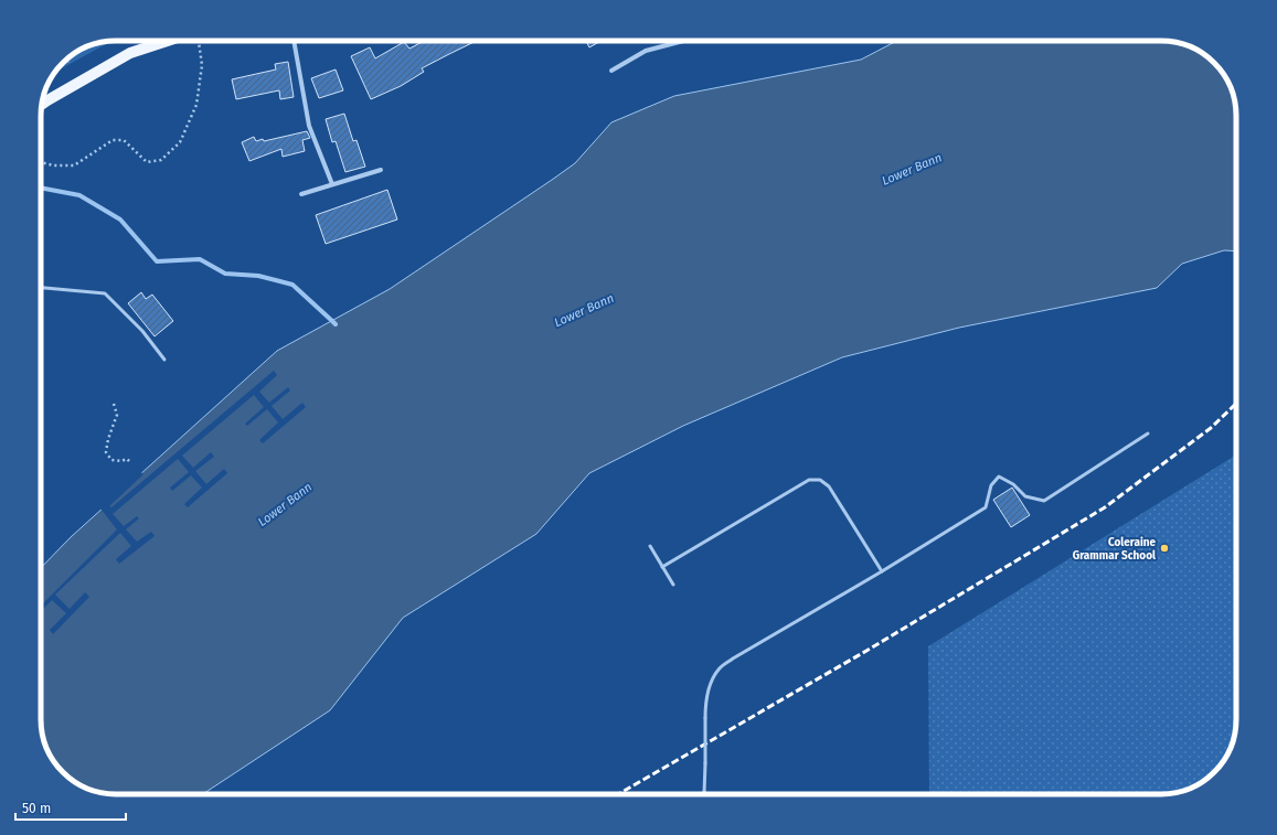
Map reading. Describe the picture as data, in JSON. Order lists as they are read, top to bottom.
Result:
{
  "water": ["Lower Bann"],
  "places": ["Coleraine Grammar School"],
  "scale_bar": "50 m"
}
